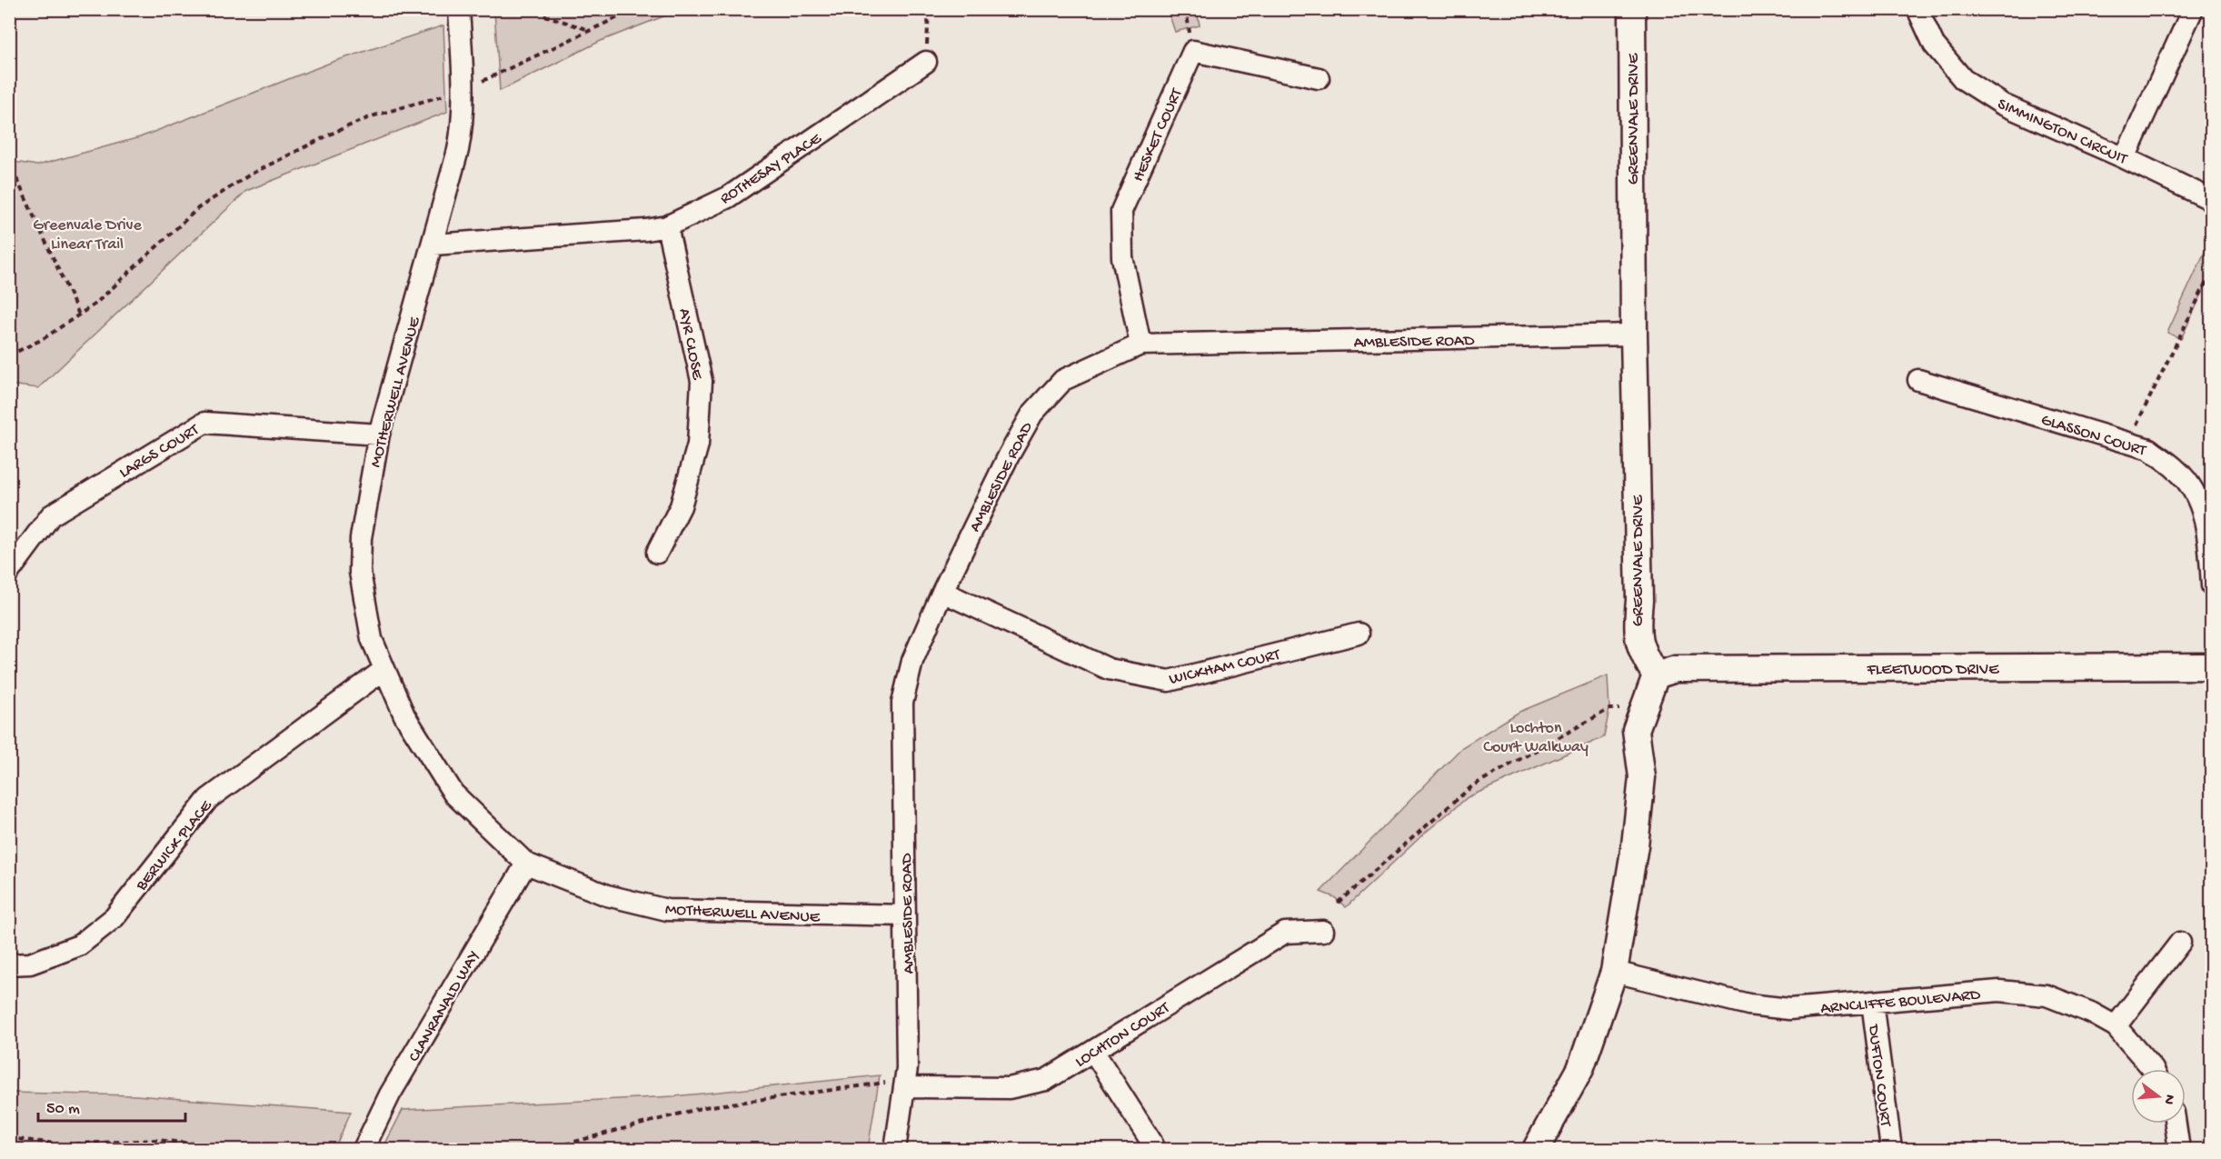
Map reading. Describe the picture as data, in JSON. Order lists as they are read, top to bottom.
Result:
{
  "streets": {
    "street": [
      "GREENVALE DRIVE",
      "SIMMINGTON CIRCUIT",
      "HESKET COURT",
      "ROTHESAY PLACE",
      "AMBLESIDE ROAD",
      "AYR CLOSE",
      "MOTHERWELL AVENUE",
      "GLASSON COURT",
      "LARGS COURT",
      "WICKHAM COURT",
      "FLEETWOOD DRIVE",
      "BERWICK PLACE",
      "ARNCLIFFE BOULEVARD",
      "CLANRANALD WAY",
      "LOCHTON COURT",
      "DUFTON COURT"
    ]
  },
  "crossings": [
    ["GREENVALE DRIVE", "AMBLESIDE ROAD"],
    ["GREENVALE DRIVE", "FLEETWOOD DRIVE"],
    ["HESKET COURT", "AMBLESIDE ROAD"],
    ["ROTHESAY PLACE", "AYR CLOSE"],
    ["ROTHESAY PLACE", "MOTHERWELL AVENUE"],
    ["AMBLESIDE ROAD", "MOTHERWELL AVENUE"],
    ["AMBLESIDE ROAD", "WICKHAM COURT"],
    ["AMBLESIDE ROAD", "LOCHTON COURT"],
    ["MOTHERWELL AVENUE", "LARGS COURT"],
    ["MOTHERWELL AVENUE", "BERWICK PLACE"],
    ["MOTHERWELL AVENUE", "CLANRANALD WAY"],
    ["ARNCLIFFE BOULEVARD", "DUFTON COURT"]
  ],
  "parks": ["Greenvale Drive Linear Trail", "Lochton Court Walkway"],
  "scale_bar": "50 m",
  "north": "right"
}
